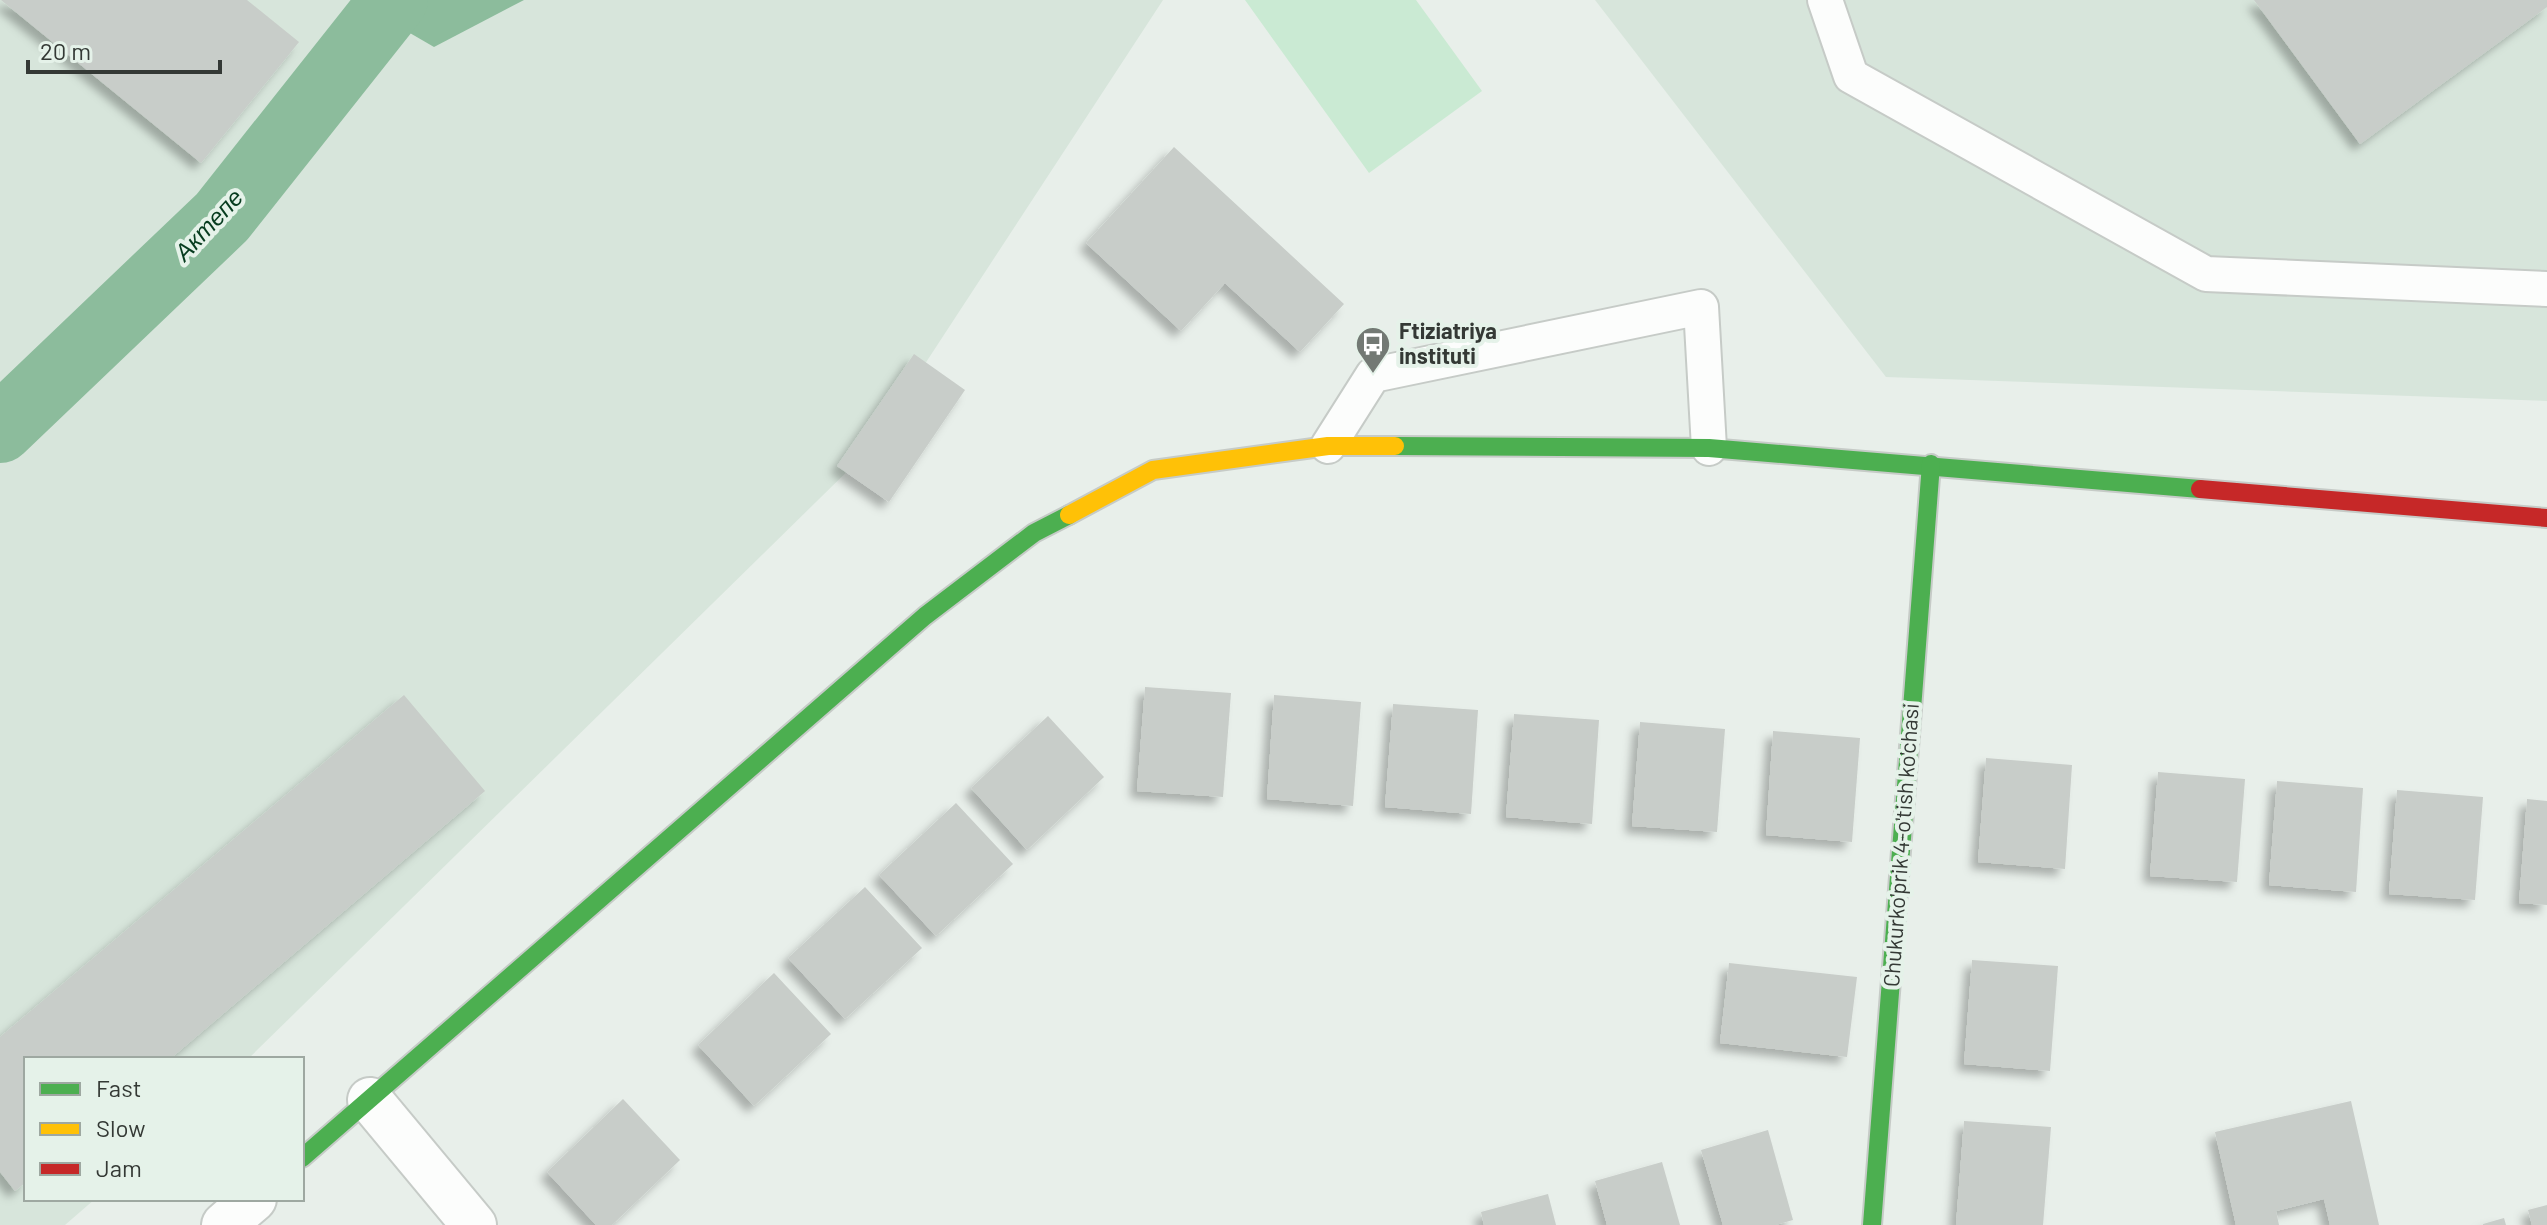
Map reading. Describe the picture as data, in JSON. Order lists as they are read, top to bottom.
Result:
{
  "streets": {
    "street": ["Chukurko'prik 4-o'tish ko'chasi"]
  },
  "water": ["Актепе"],
  "places": {
    "bus stop": ["Ftiziatriya instituti"]
  },
  "legend": ["Fast", "Slow", "Jam"],
  "scale_bar": "20 m"
}
